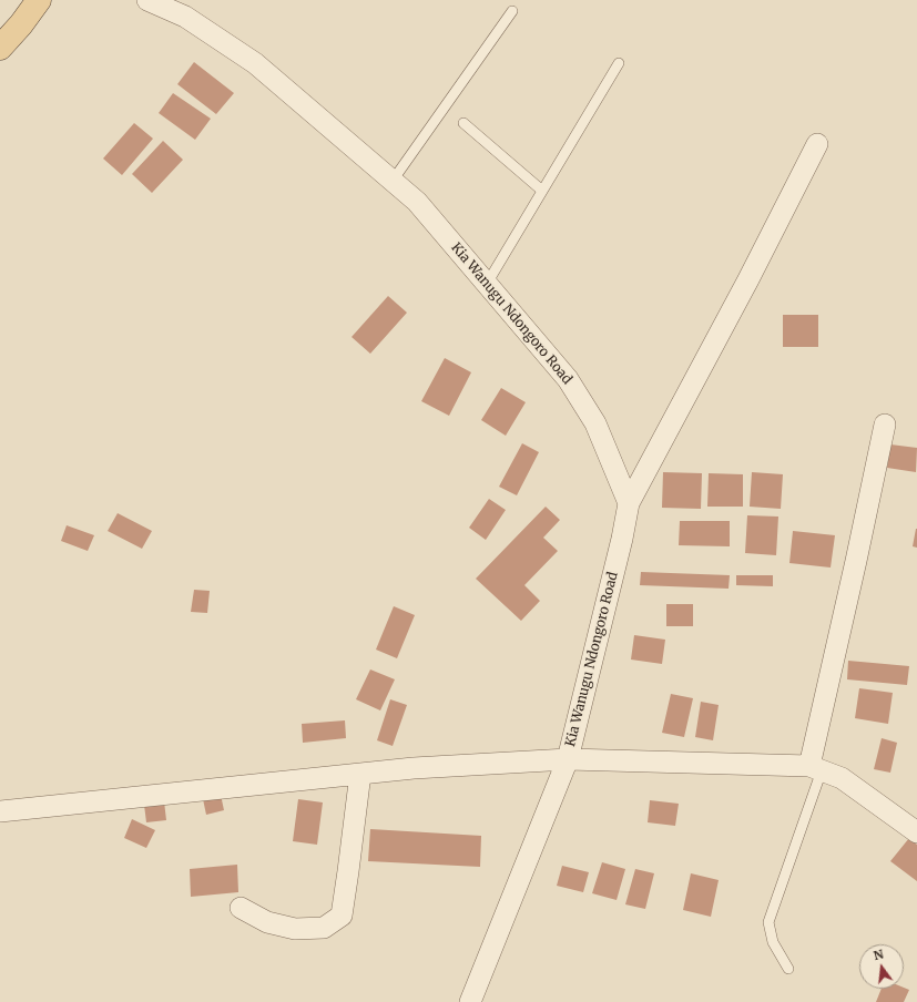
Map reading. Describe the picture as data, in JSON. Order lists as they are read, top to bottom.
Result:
{
  "streets": {
    "street": ["Kia Wanugu Ndongoro Road"]
  },
  "north": "top"
}
